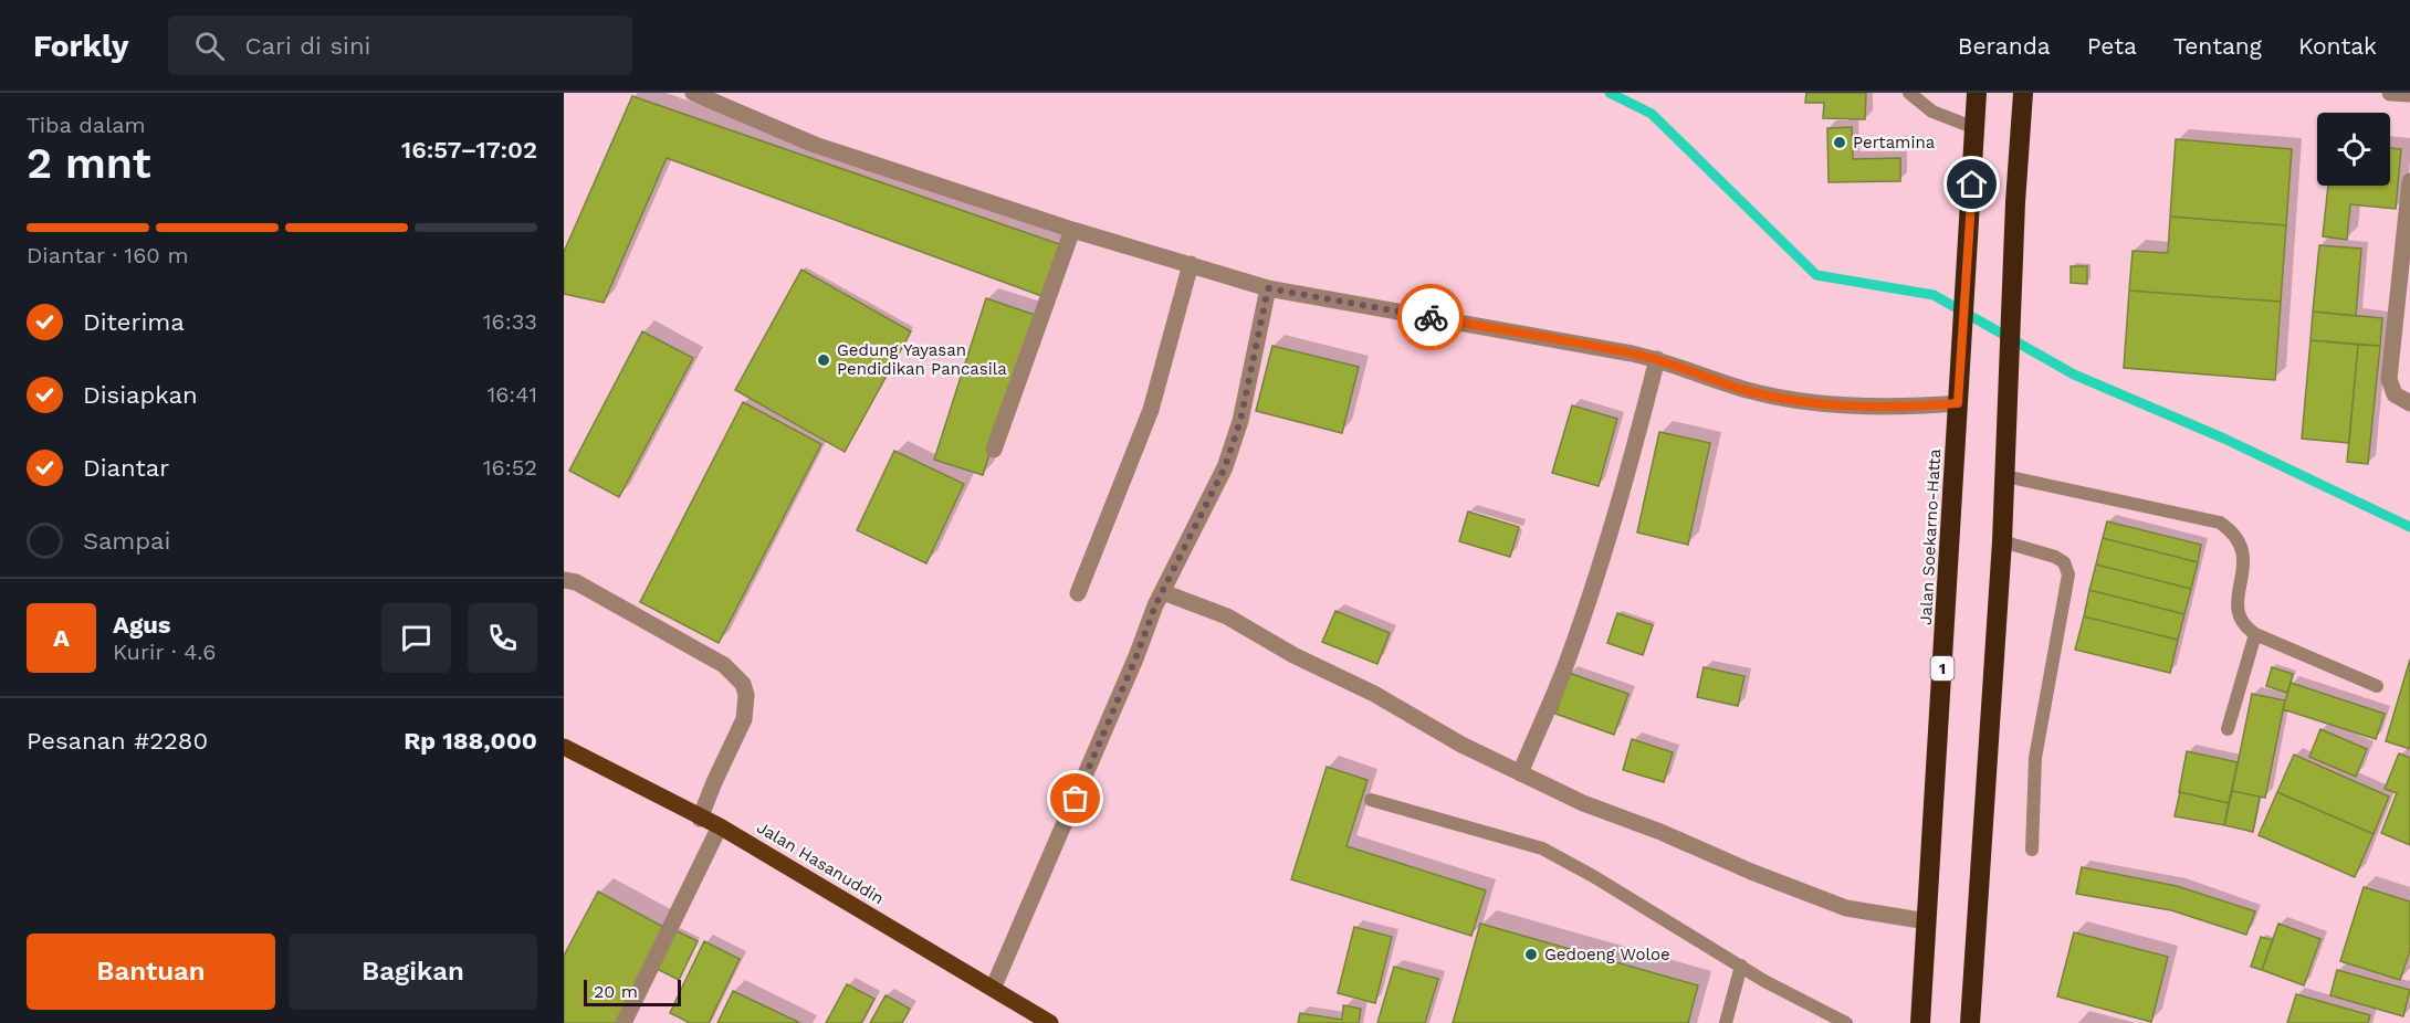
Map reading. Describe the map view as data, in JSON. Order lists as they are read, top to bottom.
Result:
{
  "streets": {
    "highway": ["Jalan Soekarno-Hatta", "1"],
    "main road": ["Jalan Hasanuddin"]
  },
  "places": ["Pertamina", "Gedung Yayasan Pendidikan Pancasila", "Gedoeng Woloe"],
  "scale_bar": "20 m",
  "page": {
    "header": "Forkly",
    "search": "Cari di sini",
    "nav": [
      "Beranda",
      "Peta",
      "Tentang",
      "Kontak"
    ],
    "heading": ["2 mnt", "Tiba dalam", "16:57–17:02"],
    "panel": [
      "Agus",
      "Kurir · 4.6",
      "Pesanan #2280",
      "Rp 188,000"
    ],
    "bar": "Diantar · 160 m",
    "list": [
      ["Diterima", "16:33"],
      ["Disiapkan", "16:41"],
      ["Diantar", "16:52"],
      "Sampai"
    ],
    "round": "A",
    "buttons": ["Bantuan", "Bagikan"],
    "scale": "20 m"
  }
}
